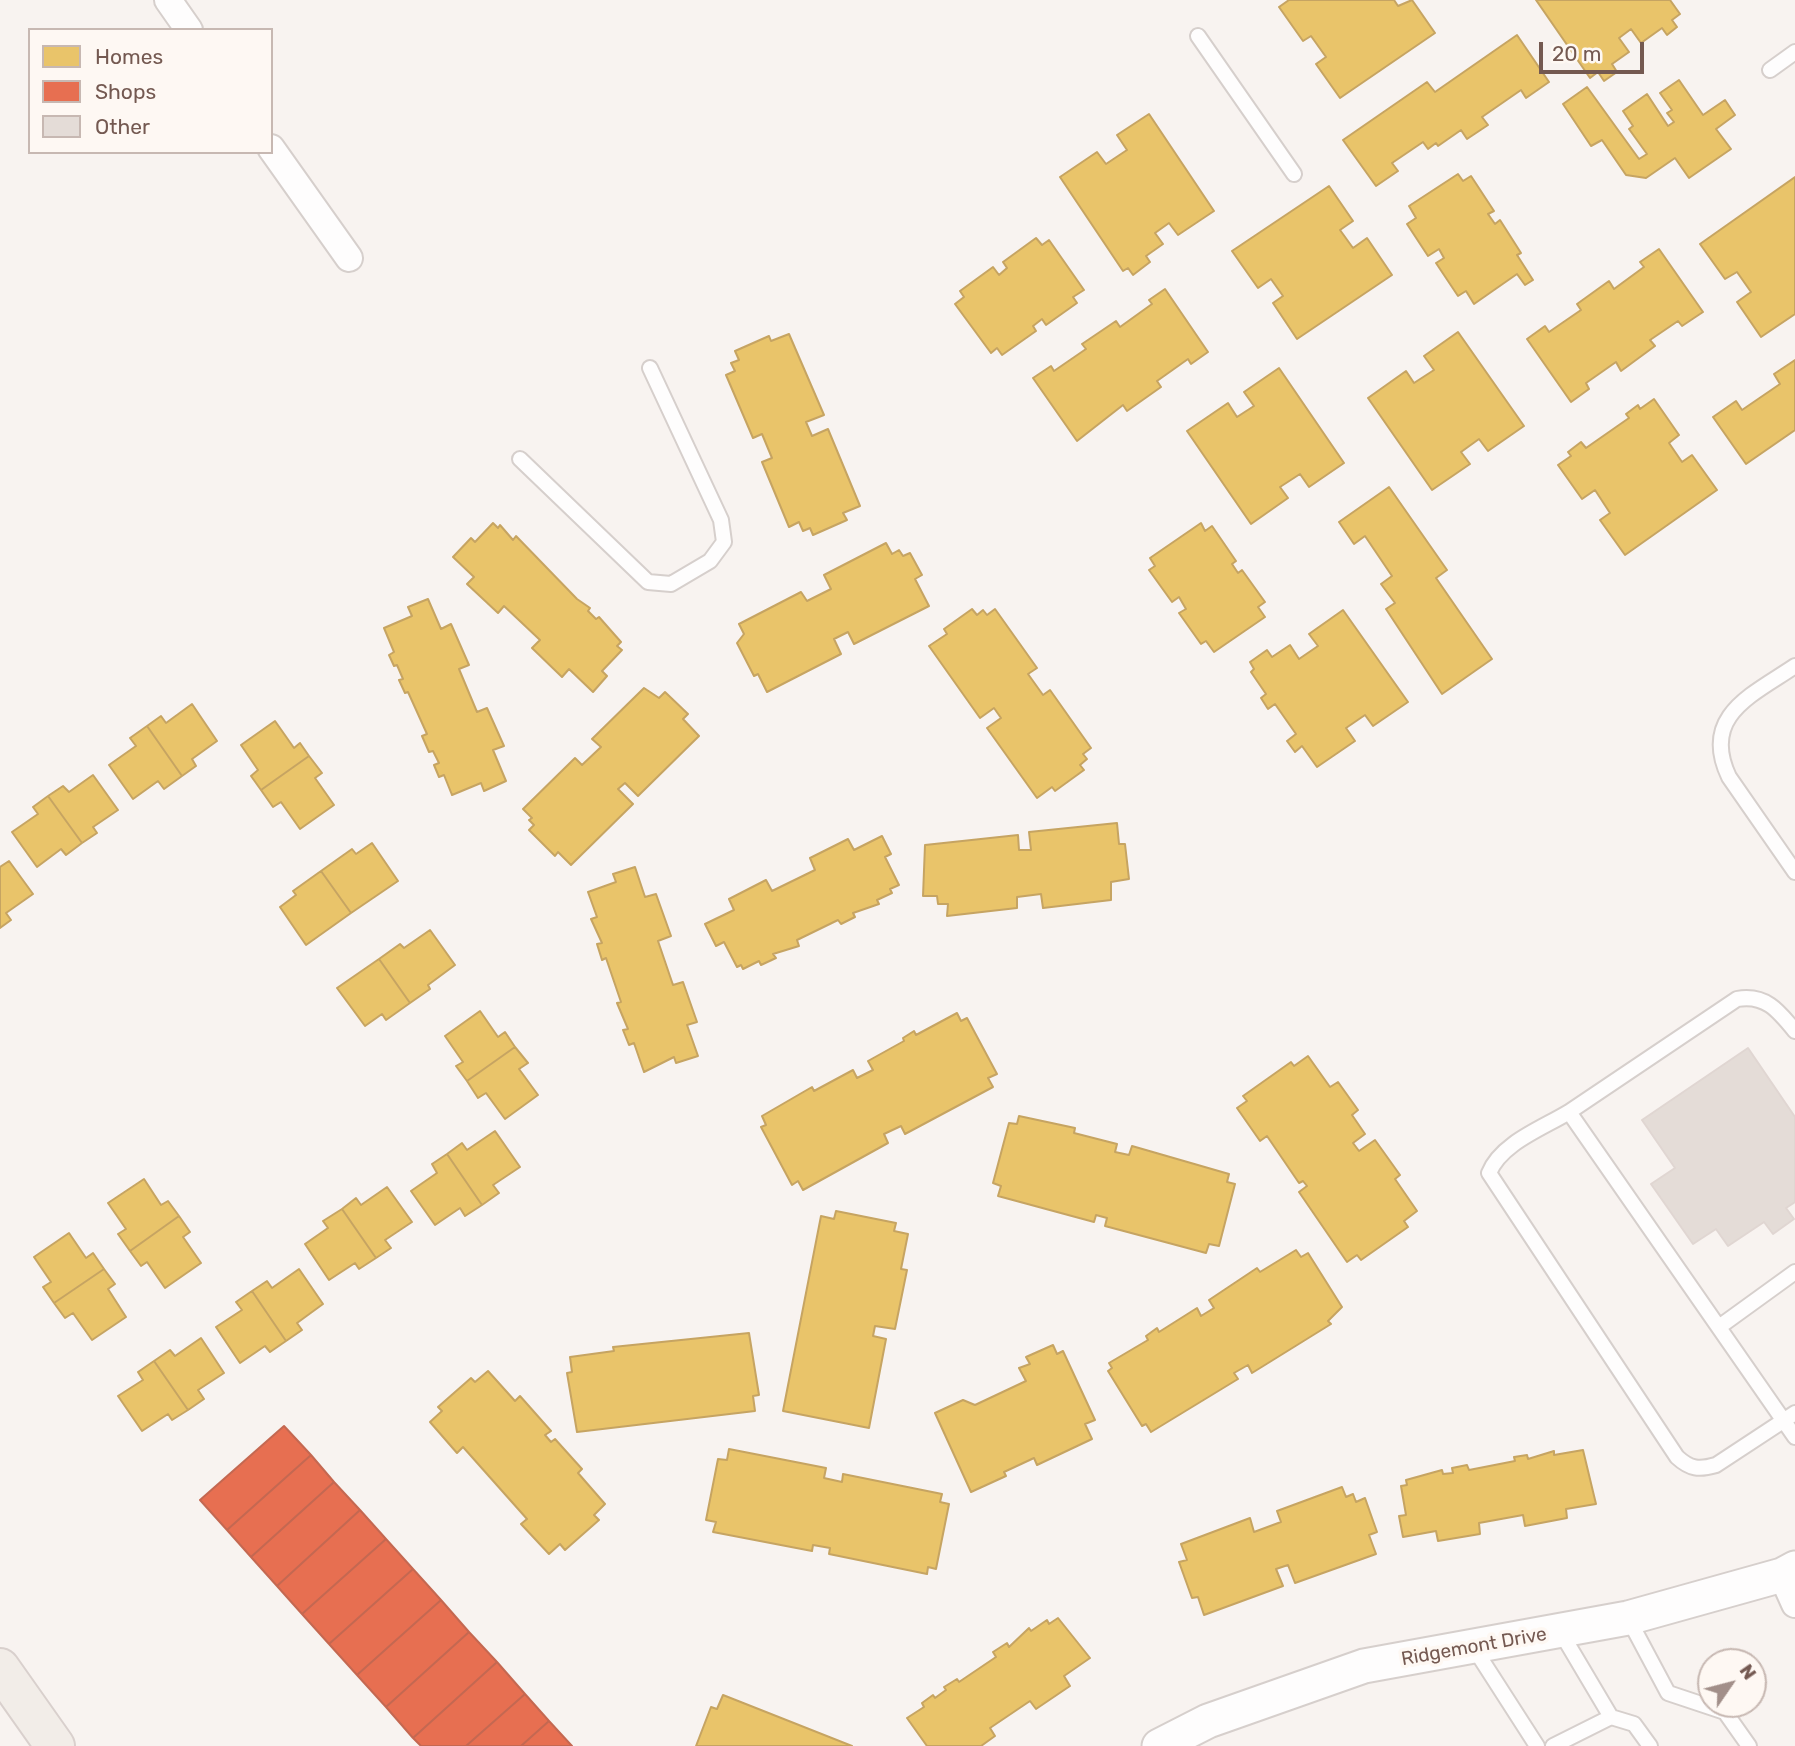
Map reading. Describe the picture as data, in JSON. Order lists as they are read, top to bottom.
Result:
{
  "streets": {
    "street": ["Ridgemont Drive"]
  },
  "legend": ["Homes", "Shops", "Other"],
  "scale_bar": "20 m",
  "north": "top right"
}
